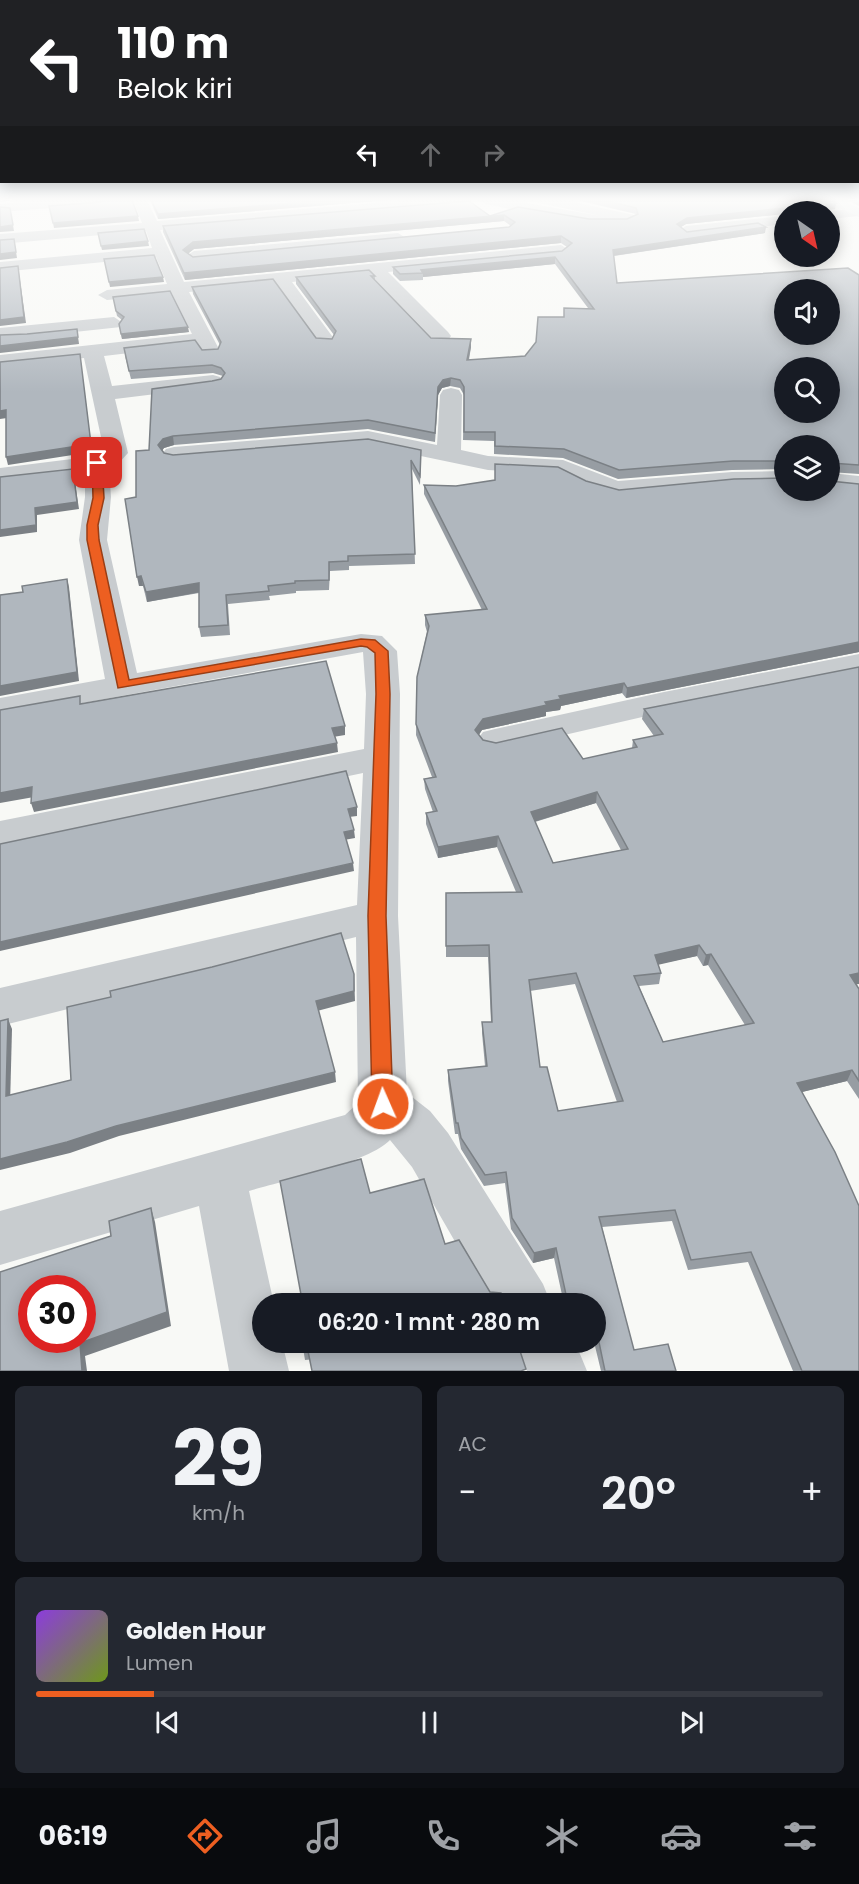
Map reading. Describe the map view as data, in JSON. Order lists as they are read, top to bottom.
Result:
{
  "north": "bottom right",
  "page": {
    "turn": ["110 m", "Belok kiri"],
    "limit": "30",
    "trip": "06:20 · 1 mnt · 280 m",
    "tile": [
      ["29", "km/h"],
      "AC"
    ],
    "heat": ["−", "20°", "+"],
    "song": ["Golden Hour", "Lumen"],
    "tabs": "06:19"
  }
}
